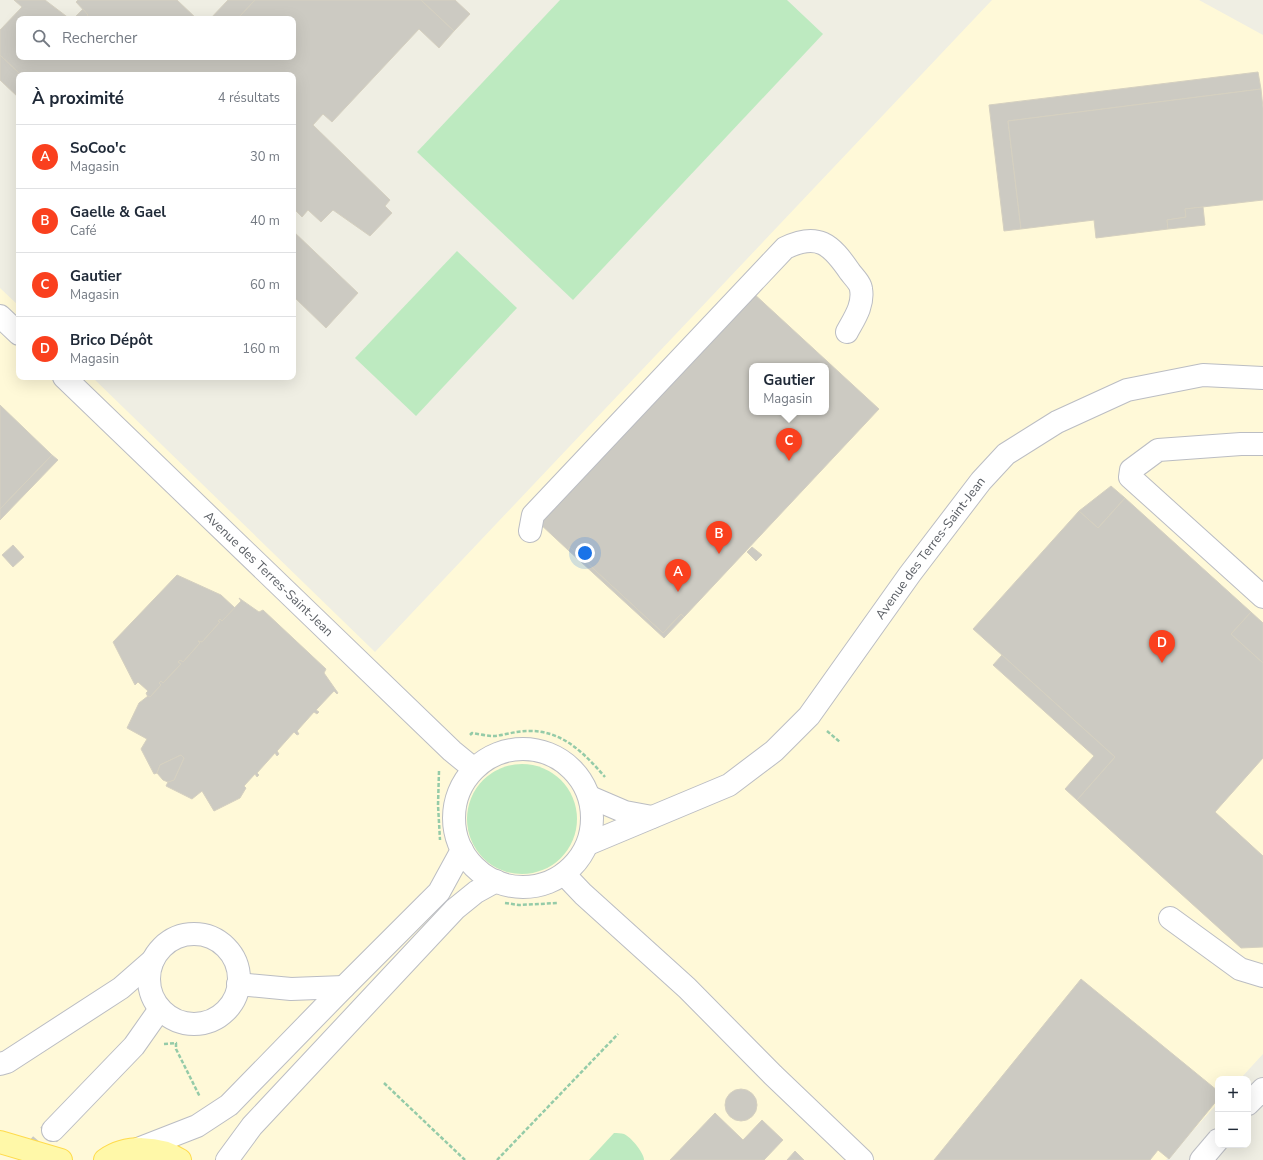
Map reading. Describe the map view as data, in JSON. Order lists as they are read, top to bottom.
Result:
{
  "streets": {
    "street": ["Avenue des Terres-Saint-Jean"]
  },
  "page": {
    "search": "Rechercher",
    "heading": ["À proximité", "4 résultats"],
    "list": [
      {
        "mark": "A",
        "name": "SoCoo'c",
        "note": "Magasin",
        "value": "30 m"
      },
      {
        "mark": "B",
        "name": "Gaelle & Gael",
        "note": "Café",
        "value": "40 m"
      },
      {
        "mark": "C",
        "name": "Gautier",
        "note": "Magasin",
        "value": "60 m"
      },
      {
        "mark": "D",
        "name": "Brico Dépôt",
        "note": "Magasin",
        "value": "160 m"
      }
    ],
    "popup": ["Gautier", "Magasin"],
    "pins": [
      "C",
      "B",
      "A",
      "D"
    ],
    "map_buttons": ["+", "−"]
  }
}
